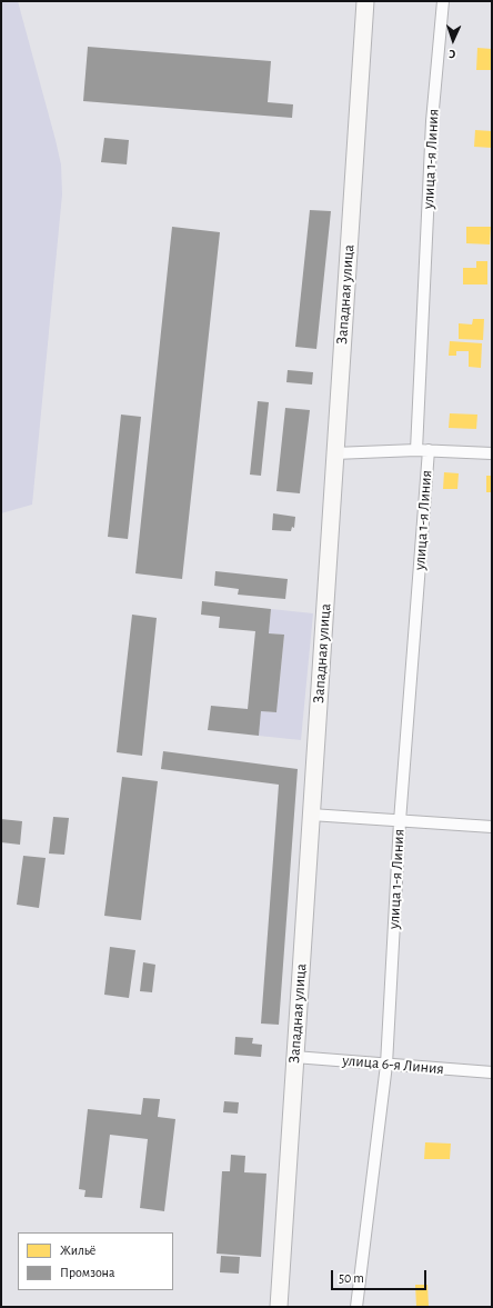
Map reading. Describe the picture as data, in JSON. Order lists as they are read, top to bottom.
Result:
{
  "streets": {
    "street": ["улица 1-я Линия", "Западная улица", "улица 6-я Линия"]
  },
  "crossings": [
    ["улица 1-я Линия", "улица 6-я Линия"],
    ["Западная улица", "улица 6-я Линия"]
  ],
  "legend": ["Жильё", "Промзона"],
  "scale_bar": "50 m",
  "north": "bottom"
}
